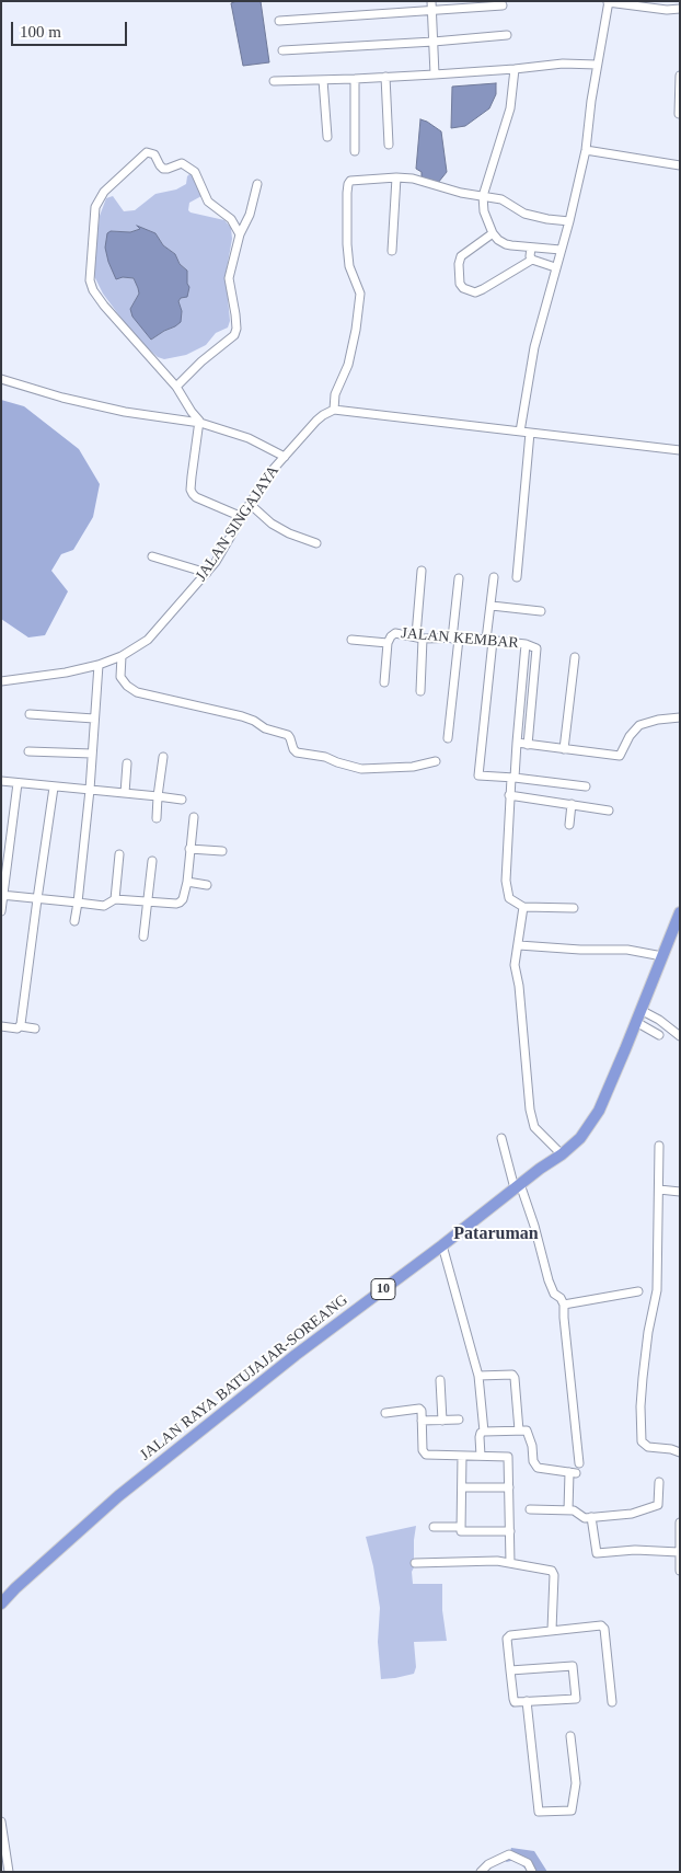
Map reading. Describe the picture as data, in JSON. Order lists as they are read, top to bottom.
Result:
{
  "streets": {
    "highway": ["10", "JALAN RAYA BATUJAJAR-SOREANG"],
    "street": ["JALAN SINGAJAYA", "JALAN KEMBAR"]
  },
  "districts": ["Pataruman"],
  "scale_bar": "100 m"
}
